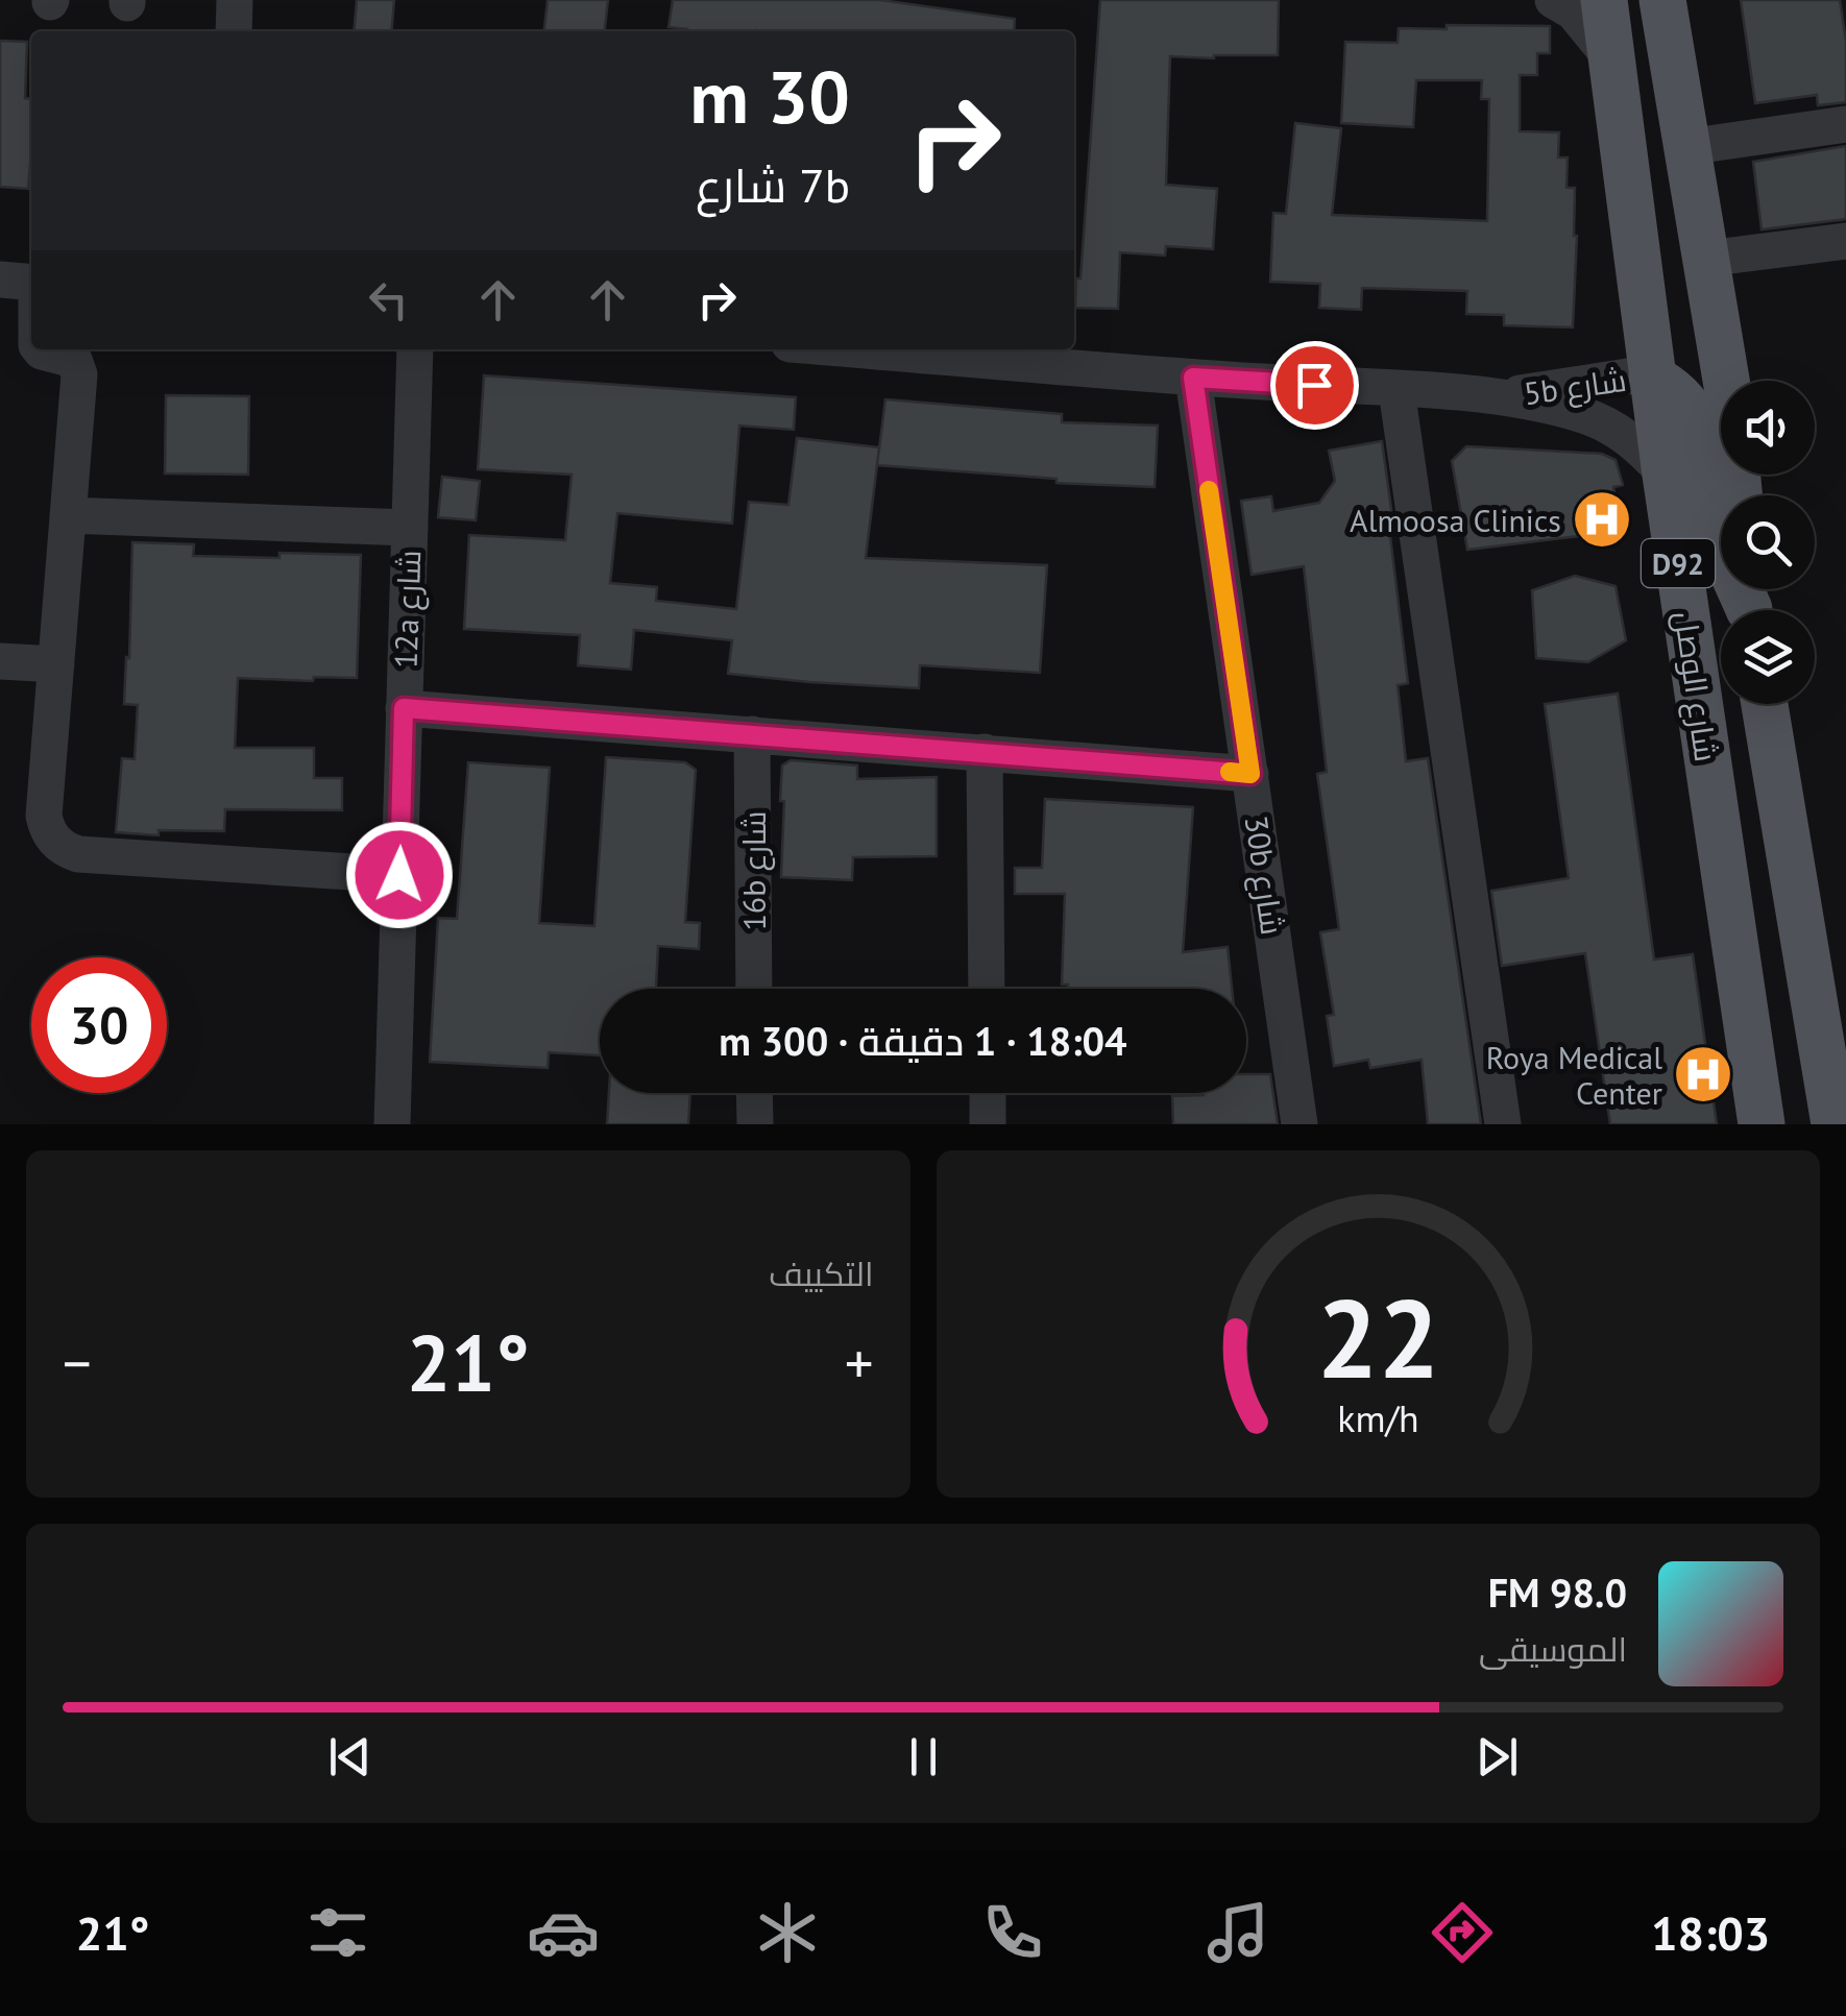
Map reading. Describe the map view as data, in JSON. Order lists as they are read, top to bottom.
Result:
{
  "streets": {
    "main road": ["D92", "شارع الوصل"],
    "street": [
      "5b شارع",
      "12a شارع",
      "16b شارع",
      "30b شارع"
    ]
  },
  "crossings": [
    ["5b شارع", "شارع الوصل"],
    ["5b شارع", "30b شارع"]
  ],
  "places": {
    "hospital": ["Almoosa Clinics", "Roya Medical Center"]
  },
  "page": {
    "turn": ["30 m", "7b شارع"],
    "limit": "30",
    "trip": "18:04 · 1 دقيقة · 300 m",
    "tile": "التكييف",
    "heat": ["−", "21°", "+"],
    "song": ["98.0 FM", "الموسيقى"],
    "tabs": ["18:03", "21°"],
    "gauge": ["22", "km/h"]
  }
}
